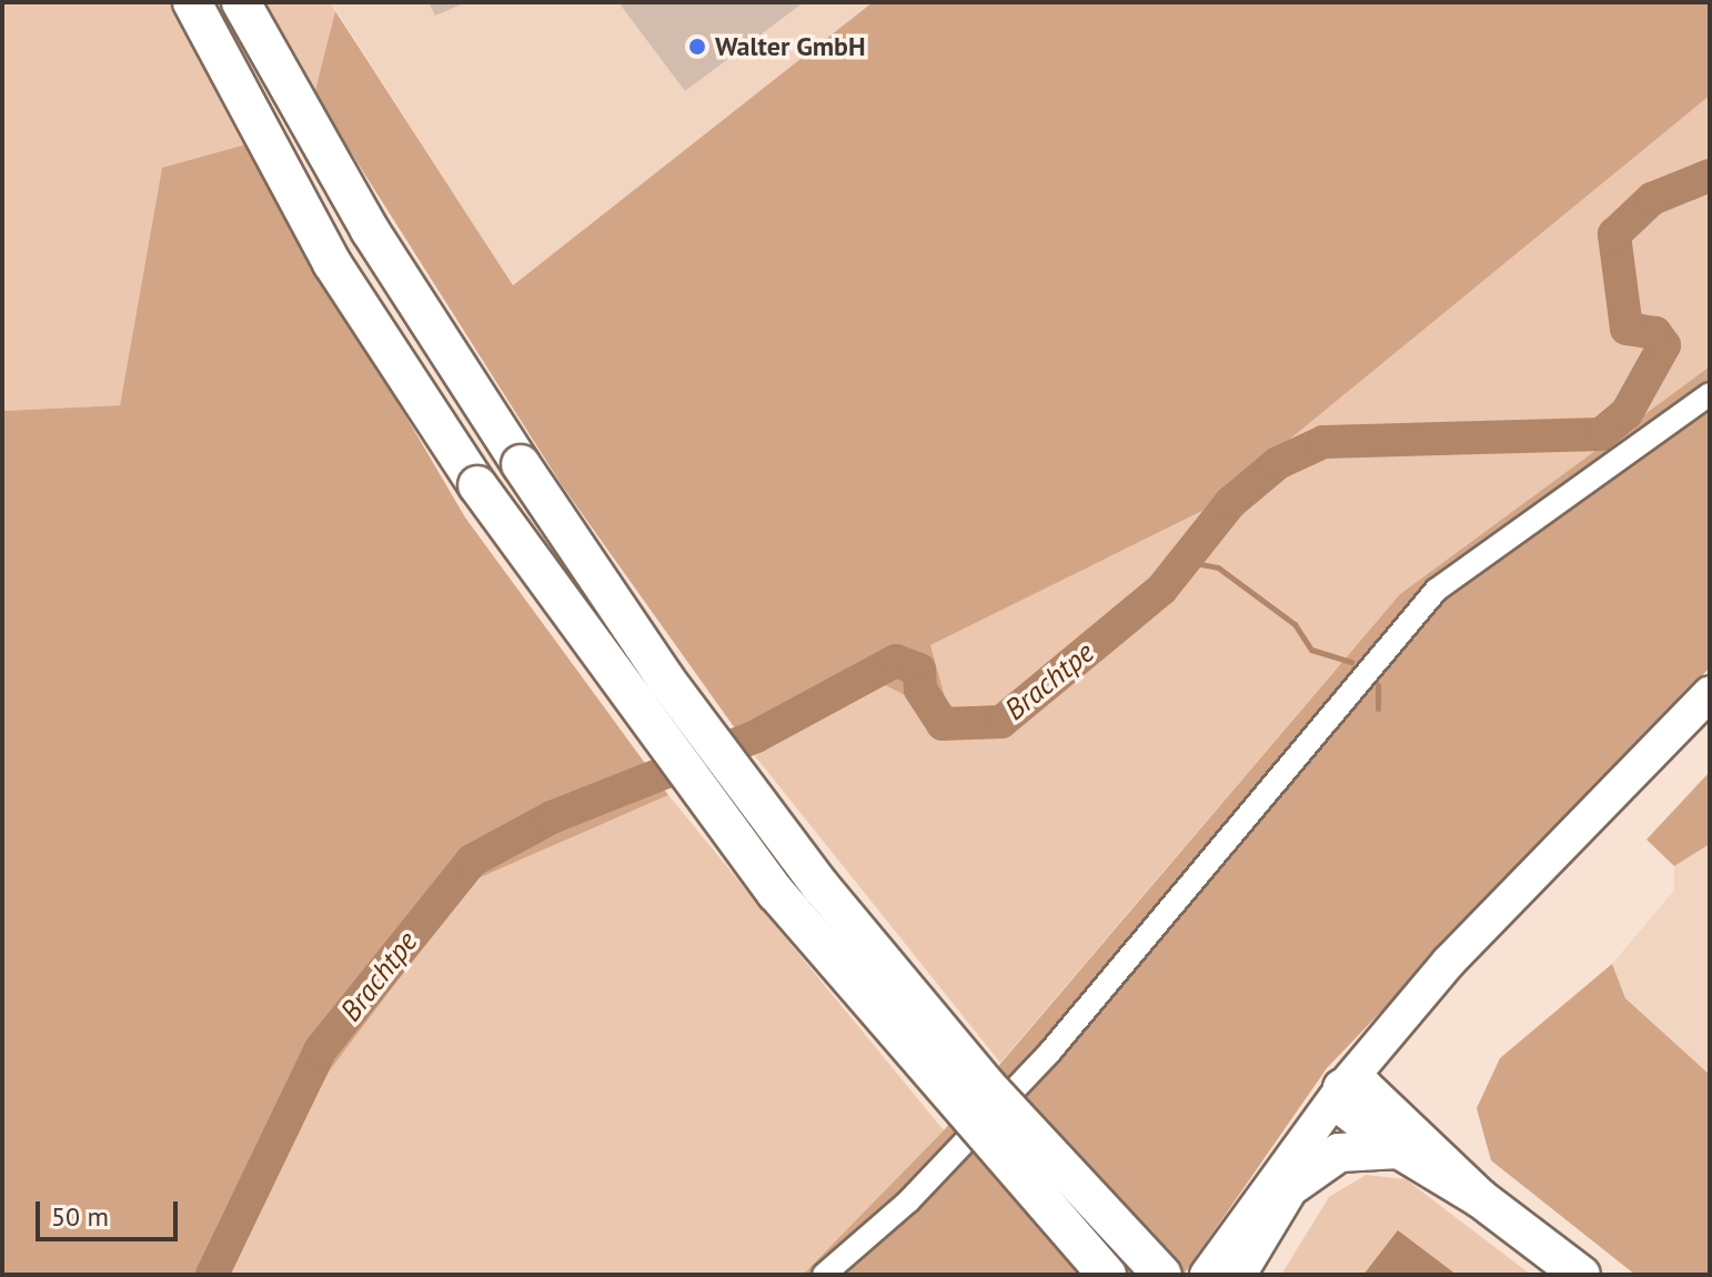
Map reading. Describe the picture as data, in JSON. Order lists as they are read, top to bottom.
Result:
{
  "water": ["Brachtpe"],
  "places": ["Walter GmbH"],
  "scale_bar": "50 m"
}
